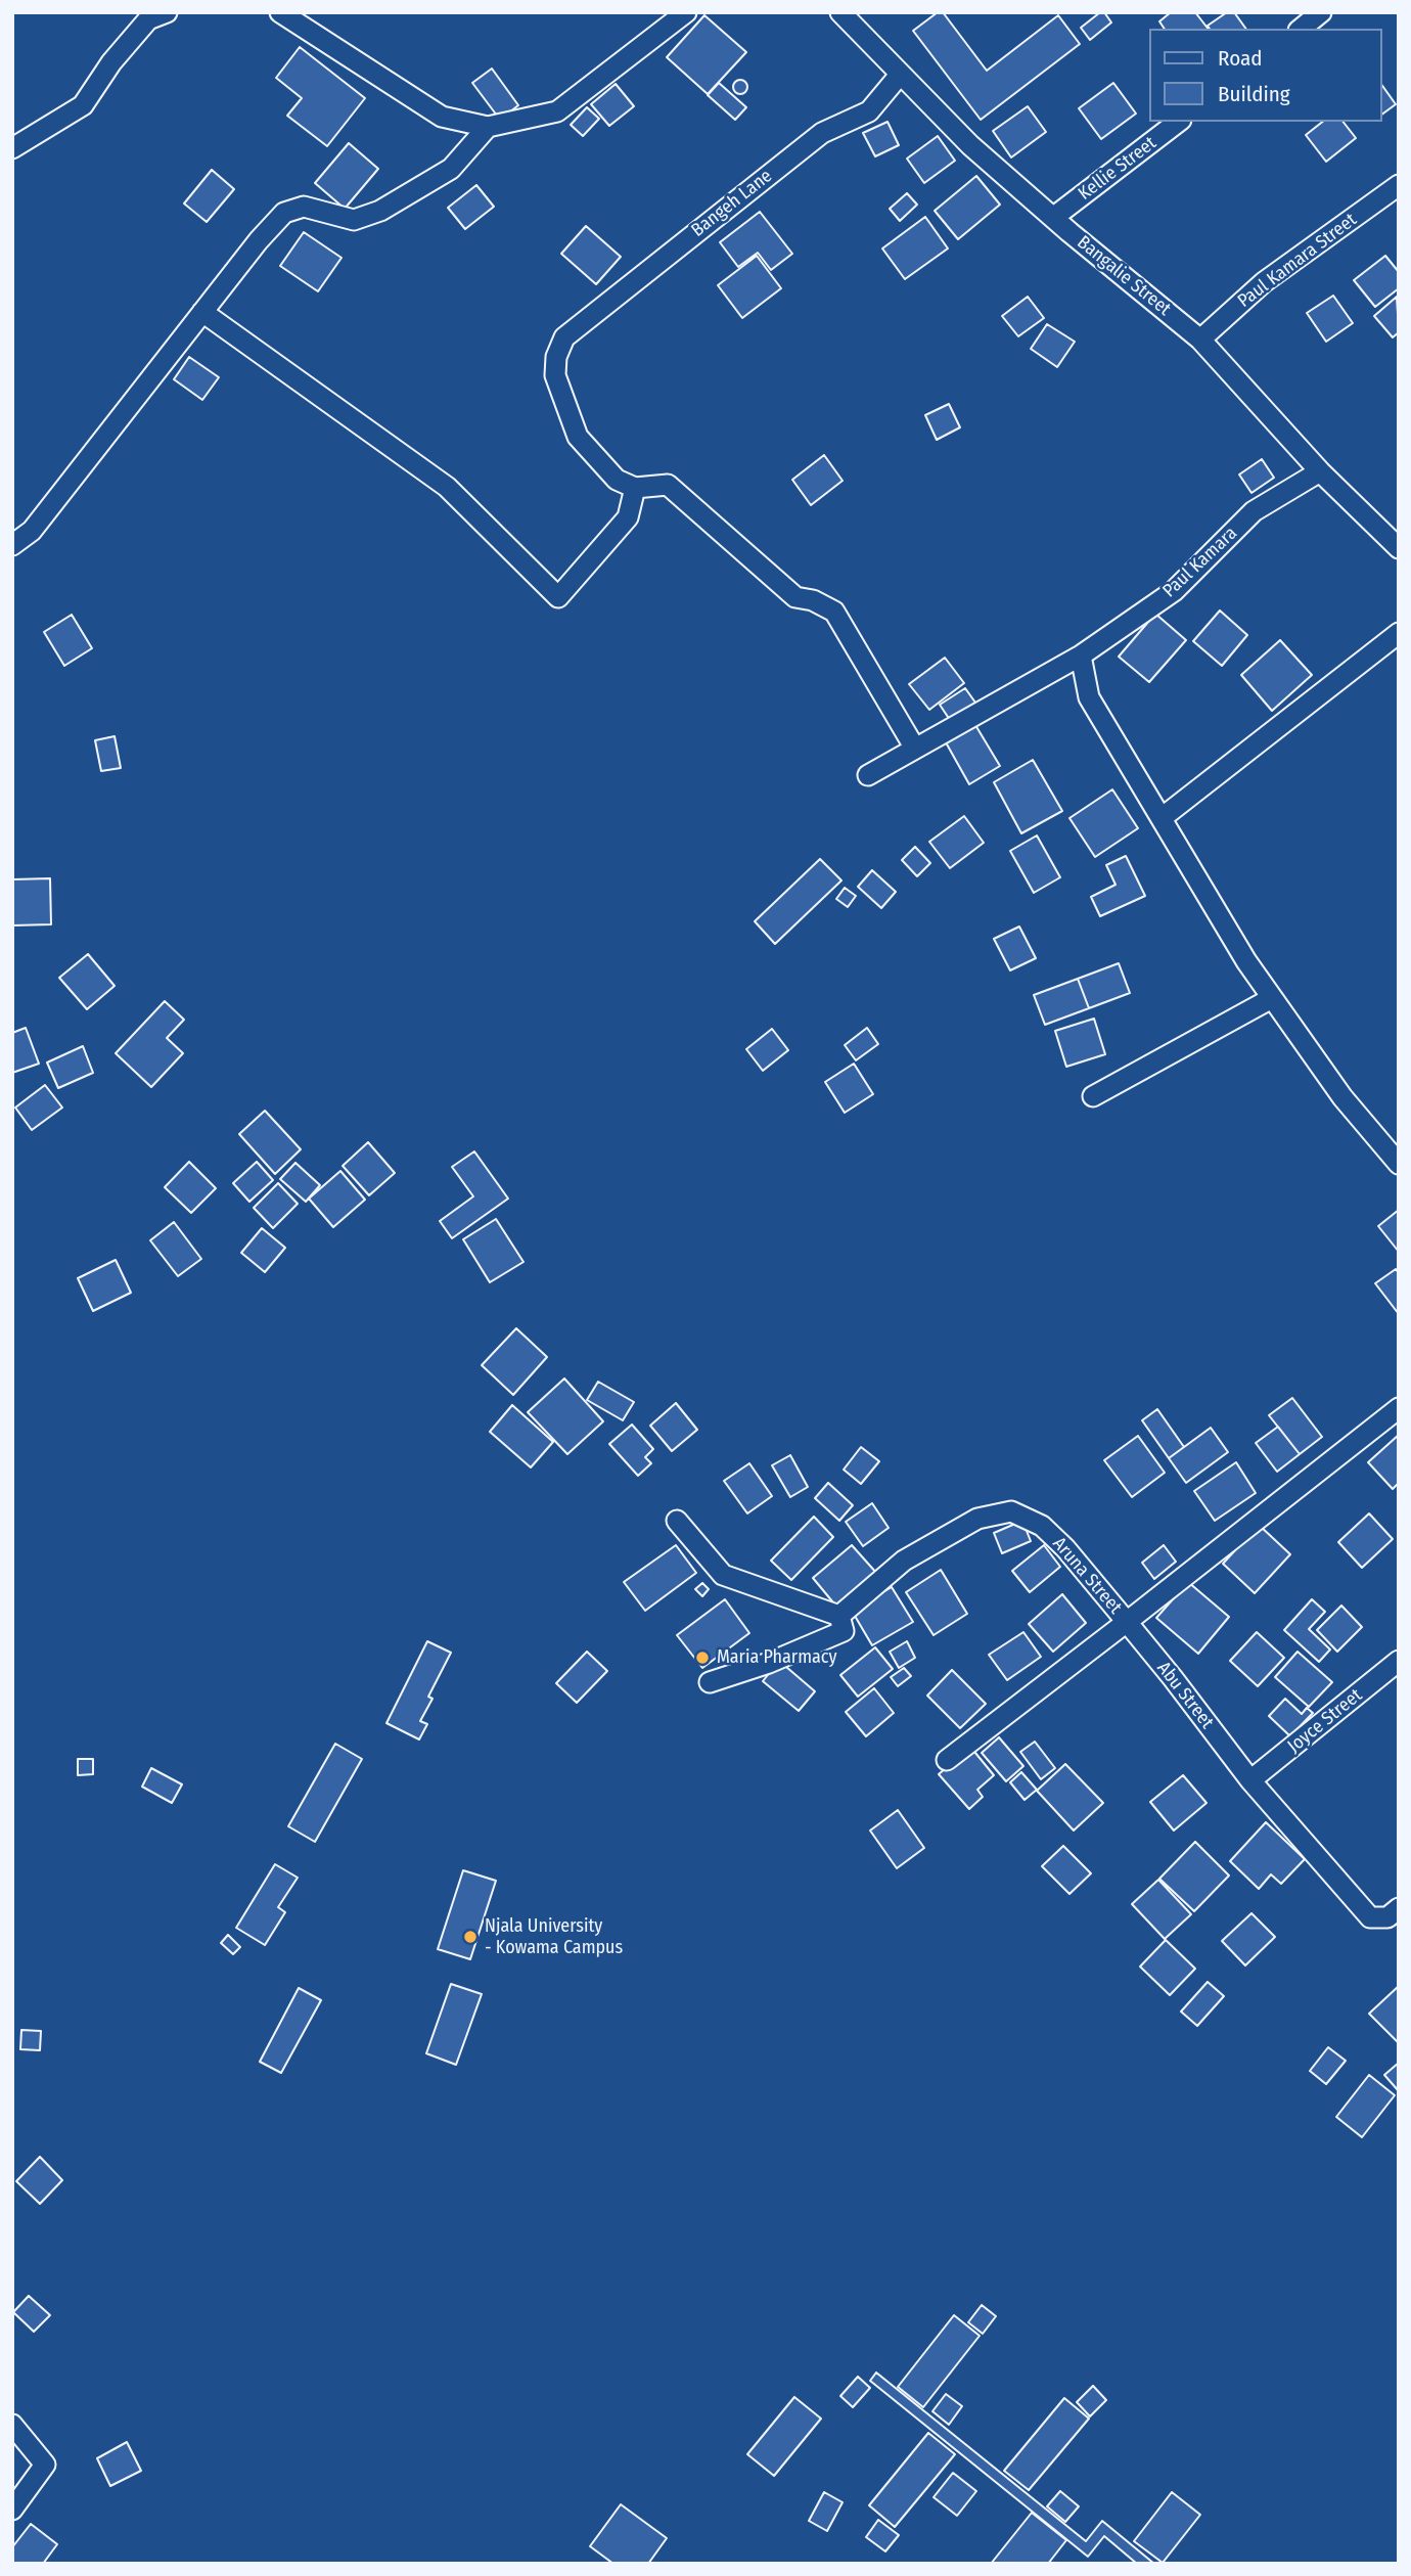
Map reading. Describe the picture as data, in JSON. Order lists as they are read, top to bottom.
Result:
{
  "streets": {
    "street": [
      "Kellie Street",
      "Bangeh Lane",
      "Paul Kamara Street",
      "Bangalie Street",
      "Paul Kamara",
      "Aruna Street",
      "Abu Street",
      "Joyce Street"
    ]
  },
  "crossings": [
    ["Kellie Street", "Bangalie Street"],
    ["Bangeh Lane", "Bangalie Street"],
    ["Paul Kamara Street", "Bangalie Street"],
    ["Bangalie Street", "Paul Kamara"],
    ["Aruna Street", "Abu Street"],
    ["Abu Street", "Joyce Street"]
  ],
  "places": ["Maria Pharmacy", "Njala University - Kowama Campus"],
  "legend": ["Road", "Building"]
}
